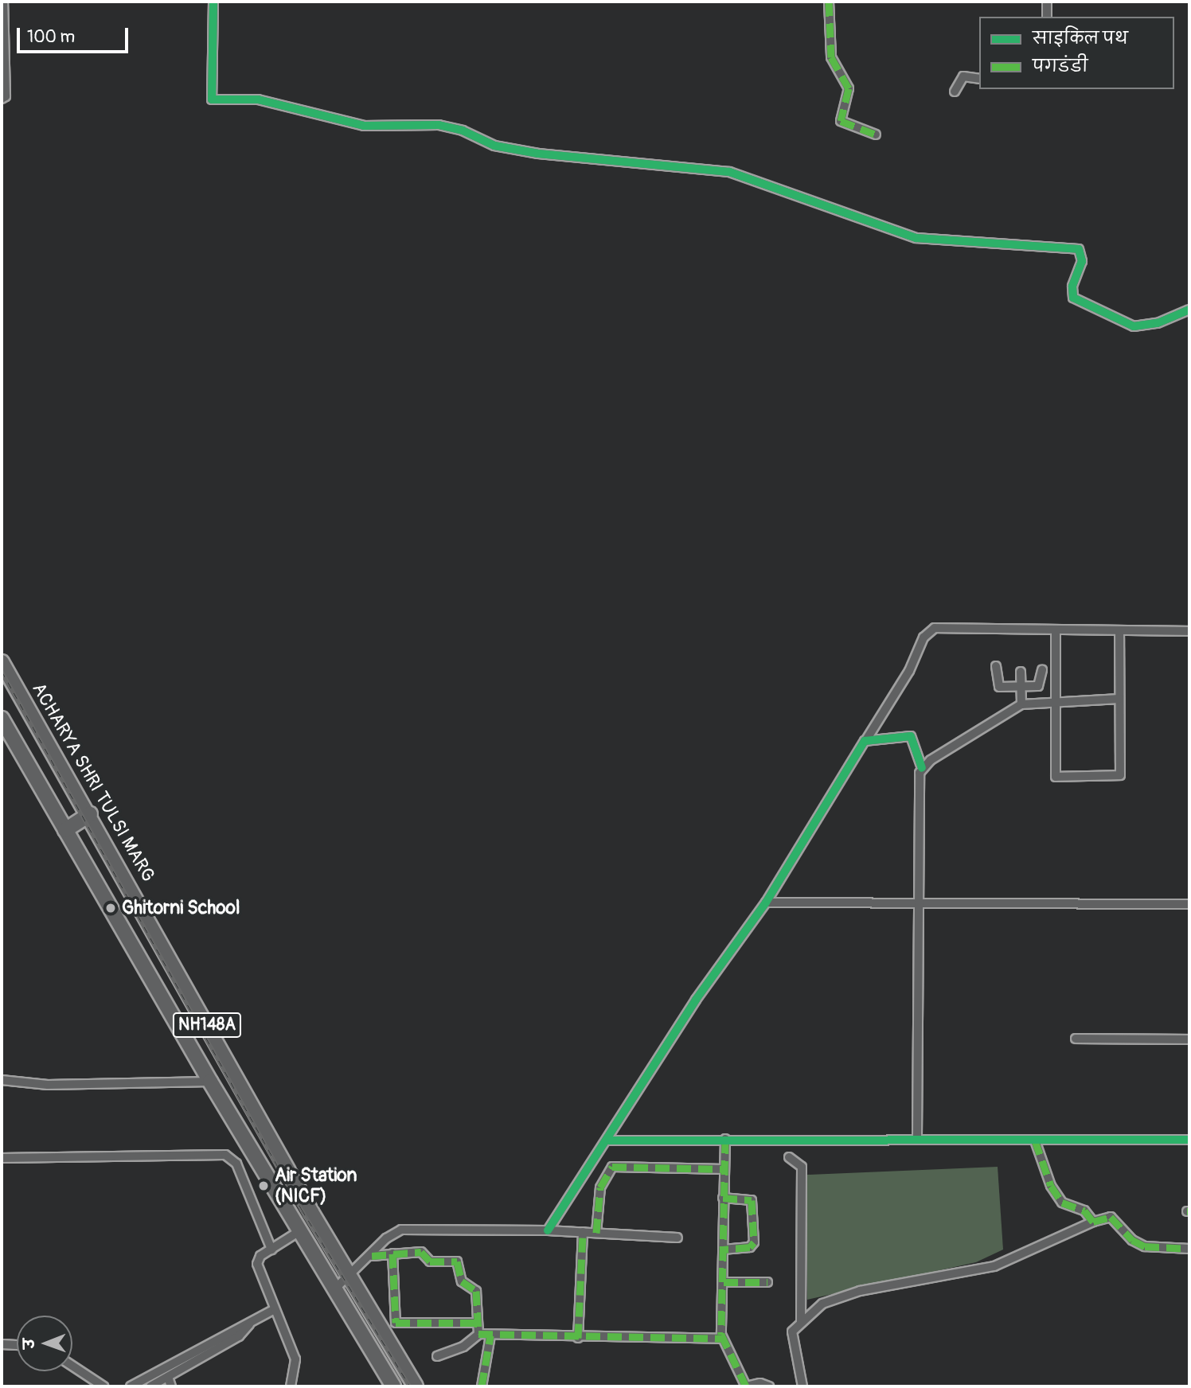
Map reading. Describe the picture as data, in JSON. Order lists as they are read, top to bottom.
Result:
{
  "streets": {
    "highway": ["ACHARYA SHRI TULSI MARG", "NH148A"]
  },
  "places": ["Ghitorni School", "Air Station (NICF)"],
  "legend": ["साइकिल पथ", "पगडंडी"],
  "scale_bar": "100 m",
  "north": "left"
}
